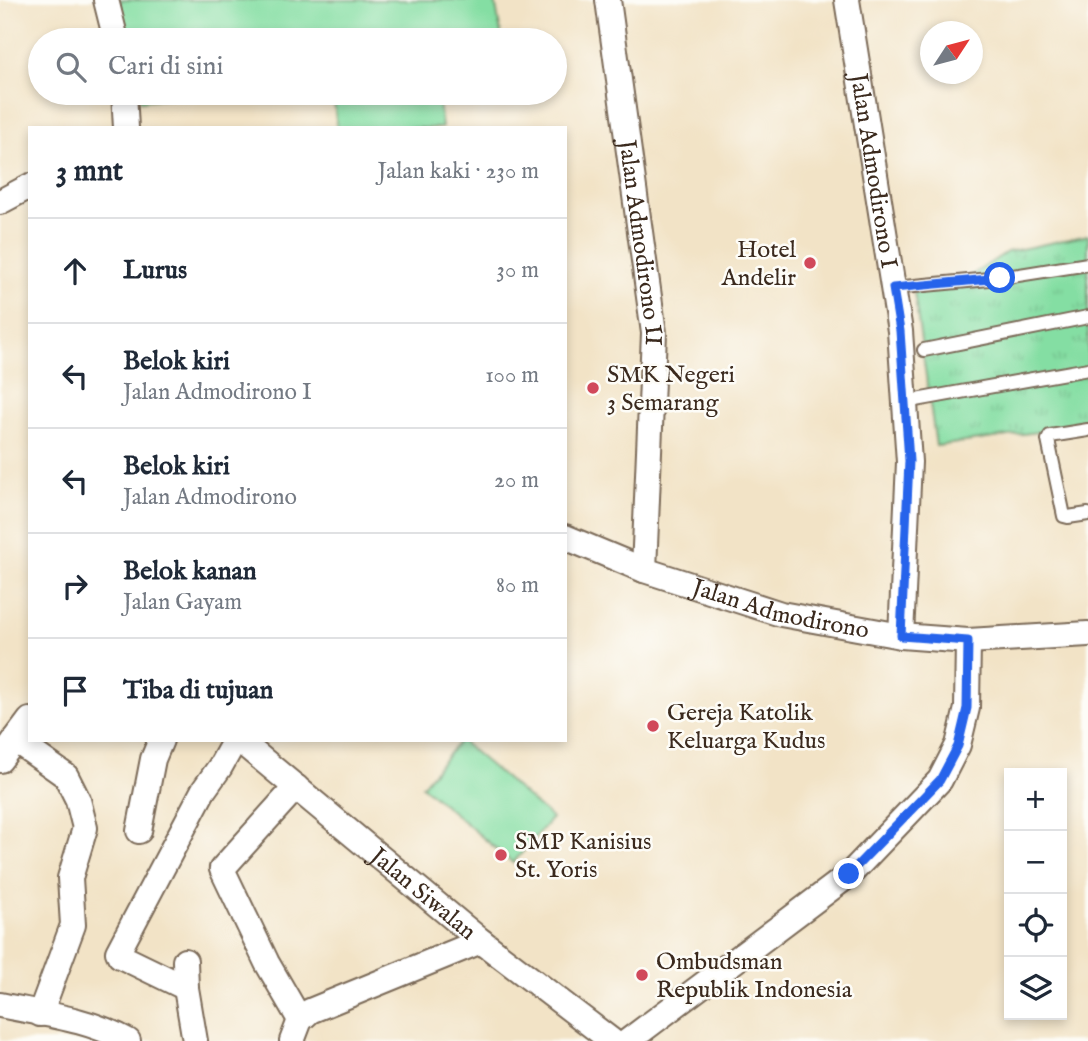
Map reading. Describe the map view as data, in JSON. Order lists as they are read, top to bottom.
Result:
{
  "streets": {
    "street": [
      "Jalan Admodirono I",
      "Jalan Admodirono II",
      "Jalan Admodirono",
      "Jalan Siwalan"
    ]
  },
  "crossings": [
    ["Jalan Admodirono I", "Jalan Admodirono"],
    ["Jalan Admodirono II", "Jalan Admodirono"]
  ],
  "places": [
    "Hotel Andelir",
    "SMK Negeri 3 Semarang",
    "Gereja Katolik Keluarga Kudus",
    "SMP Kanisius St. Yoris",
    "Ombudsman Republik Indonesia"
  ],
  "north": "top right",
  "page": {
    "search": "Cari di sini",
    "heading": ["3 mnt", "Jalan kaki · 230 m"],
    "list": [
      ["Lurus", "30 m"],
      ["Belok kiri", "Jalan Admodirono I", "100 m"],
      ["Belok kiri", "Jalan Admodirono", "20 m"],
      ["Belok kanan", "Jalan Gayam", "80 m"],
      "Tiba di tujuan"
    ],
    "map_buttons": ["+", "−"]
  }
}
